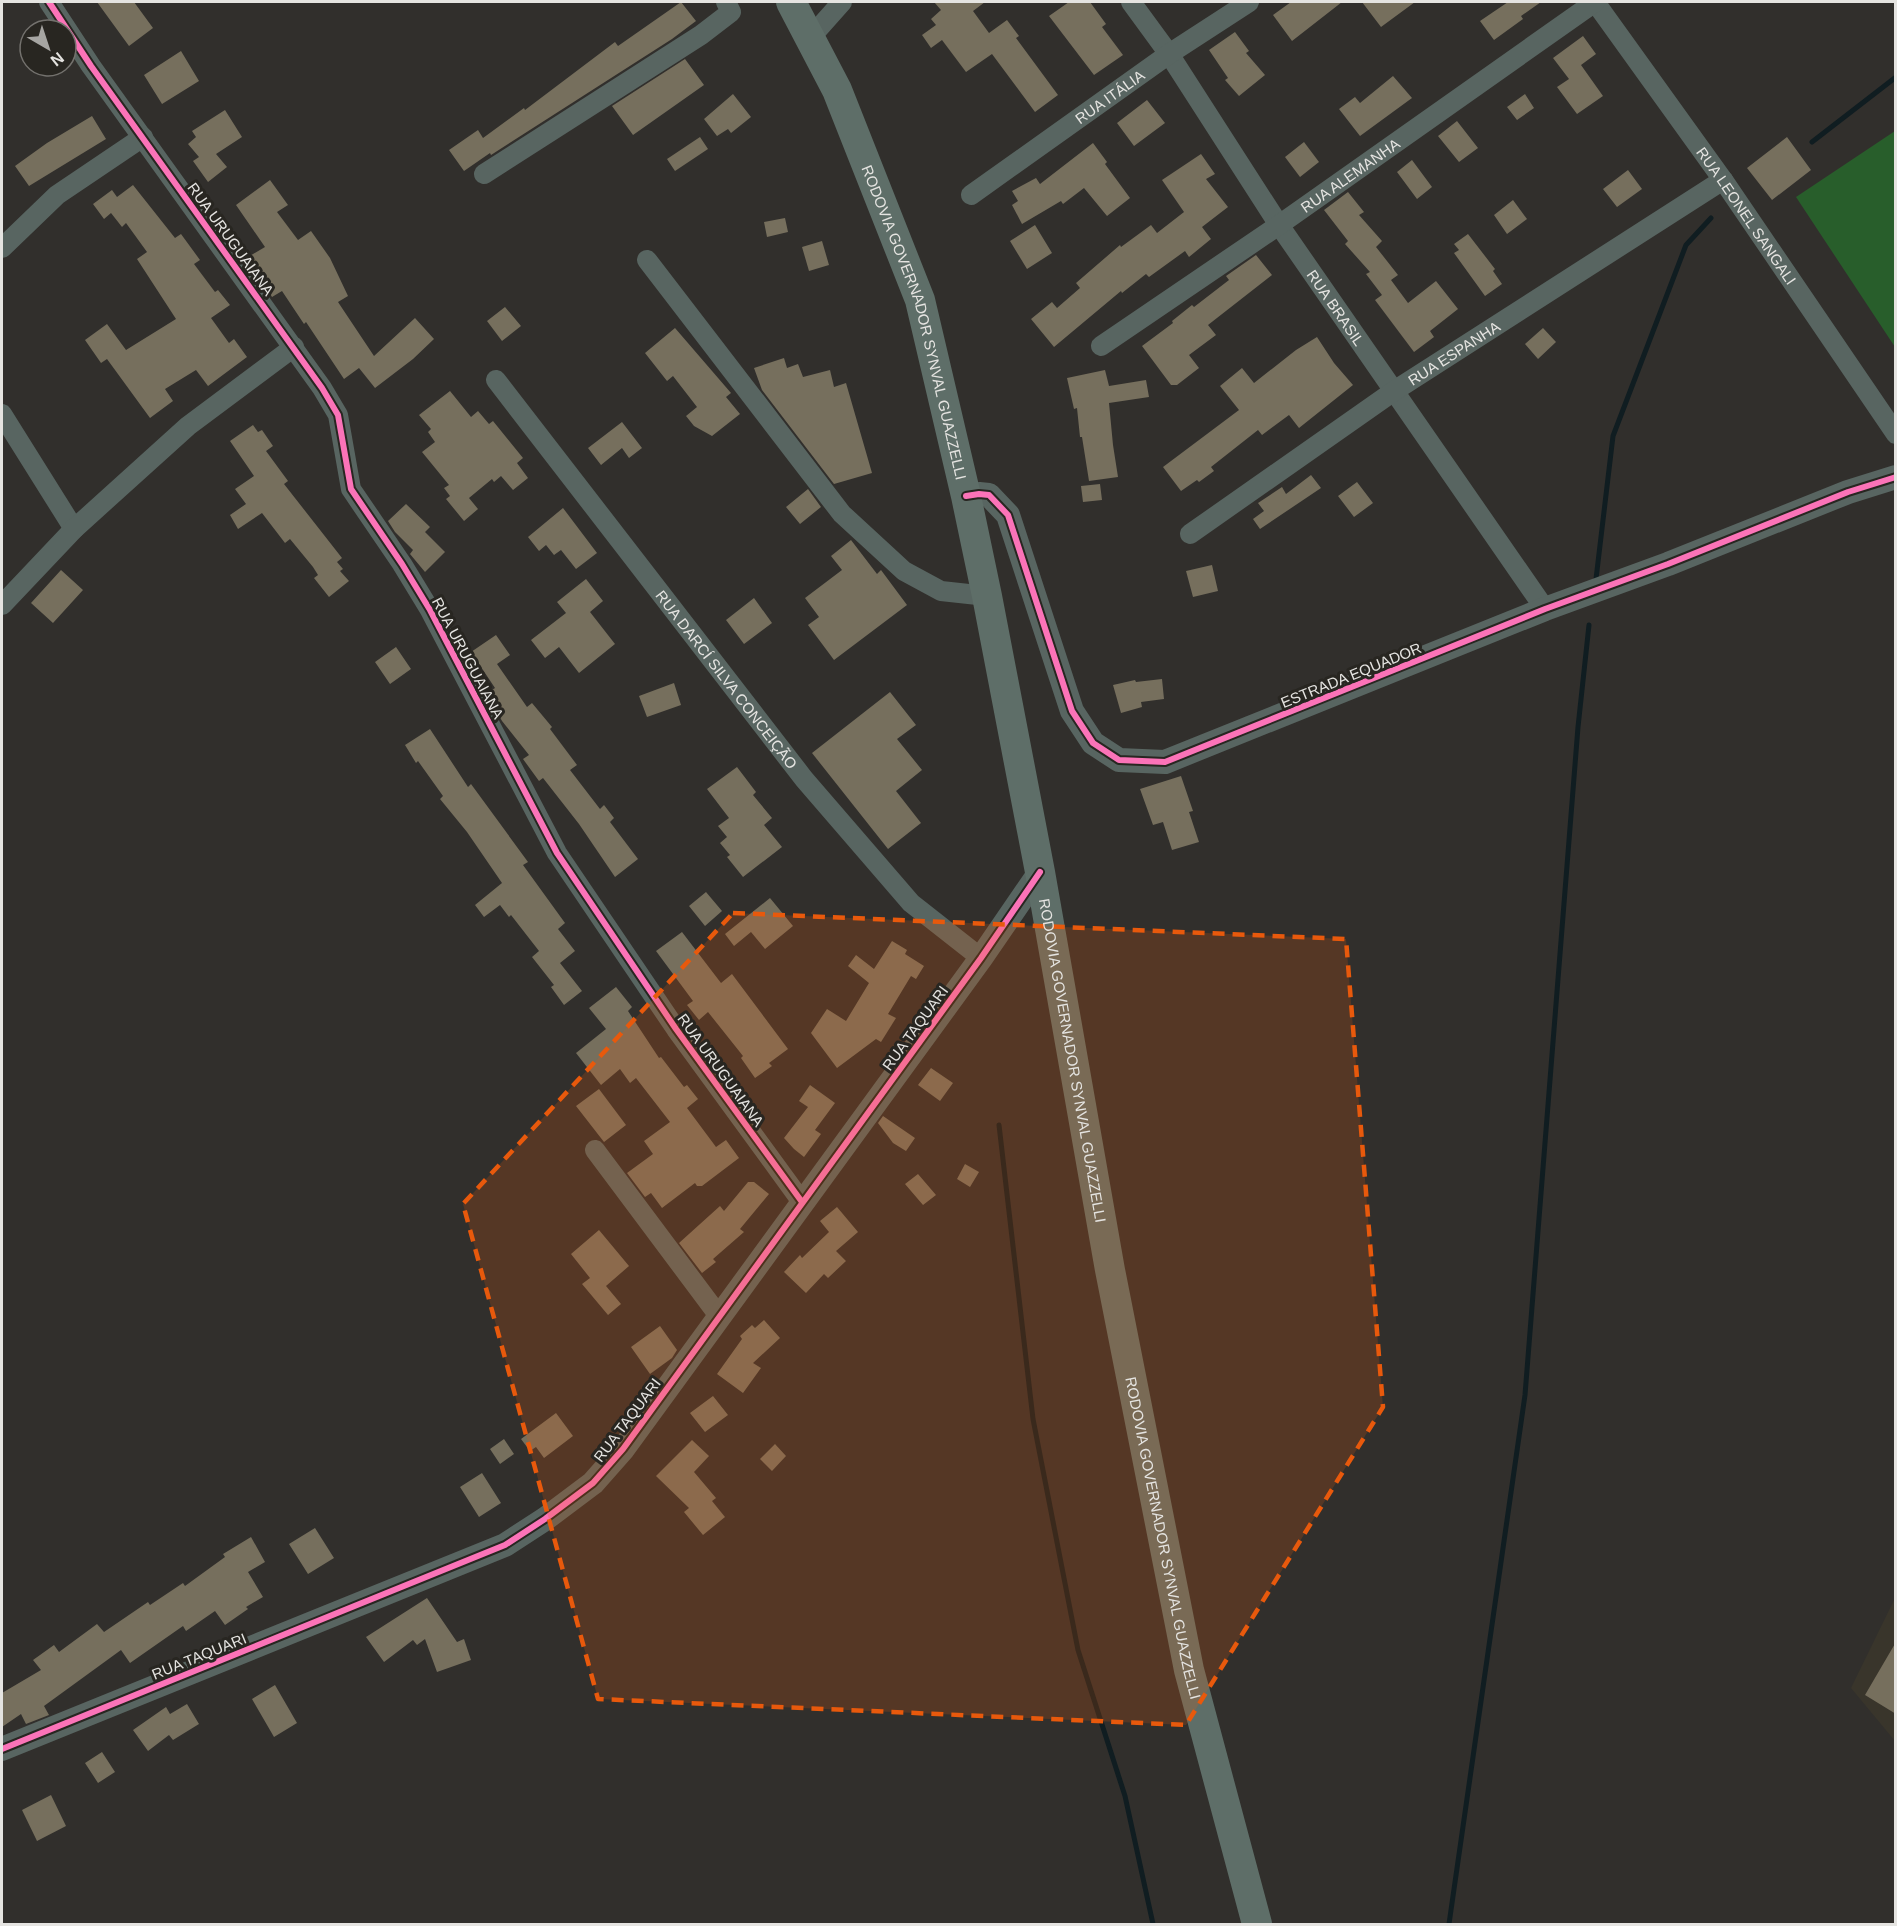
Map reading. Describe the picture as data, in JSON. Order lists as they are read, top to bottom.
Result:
{
  "streets": {
    "main road": ["RODOVIA GOVERNADOR SYNVAL GUAZZELLI"],
    "street": [
      "RUA ITÁLIA",
      "RUA ALEMANHA",
      "RUA LEONEL SANGALI",
      "RUA URUGUAIANA",
      "RUA BRASIL",
      "RUA ESPANHA",
      "ESTRADA EQUADOR",
      "RUA DARCÍ SILVA CONCEIÇÃO",
      "RUA TAQUARI"
    ]
  },
  "crossings": [
    ["RUA ITÁLIA", "RUA BRASIL"],
    ["RUA ALEMANHA", "RUA LEONEL SANGALI"],
    ["RUA ALEMANHA", "RUA BRASIL"],
    ["RUA LEONEL SANGALI", "RUA ESPANHA"],
    ["RUA URUGUAIANA", "RUA TAQUARI"],
    ["RUA BRASIL", "RUA ESPANHA"],
    ["RUA BRASIL", "ESTRADA EQUADOR"],
    ["RODOVIA GOVERNADOR SYNVAL GUAZZELLI", "ESTRADA EQUADOR"],
    ["RODOVIA GOVERNADOR SYNVAL GUAZZELLI", "RUA TAQUARI"],
    ["RUA DARCÍ SILVA CONCEIÇÃO", "RUA TAQUARI"]
  ],
  "north": "bottom right"
}
